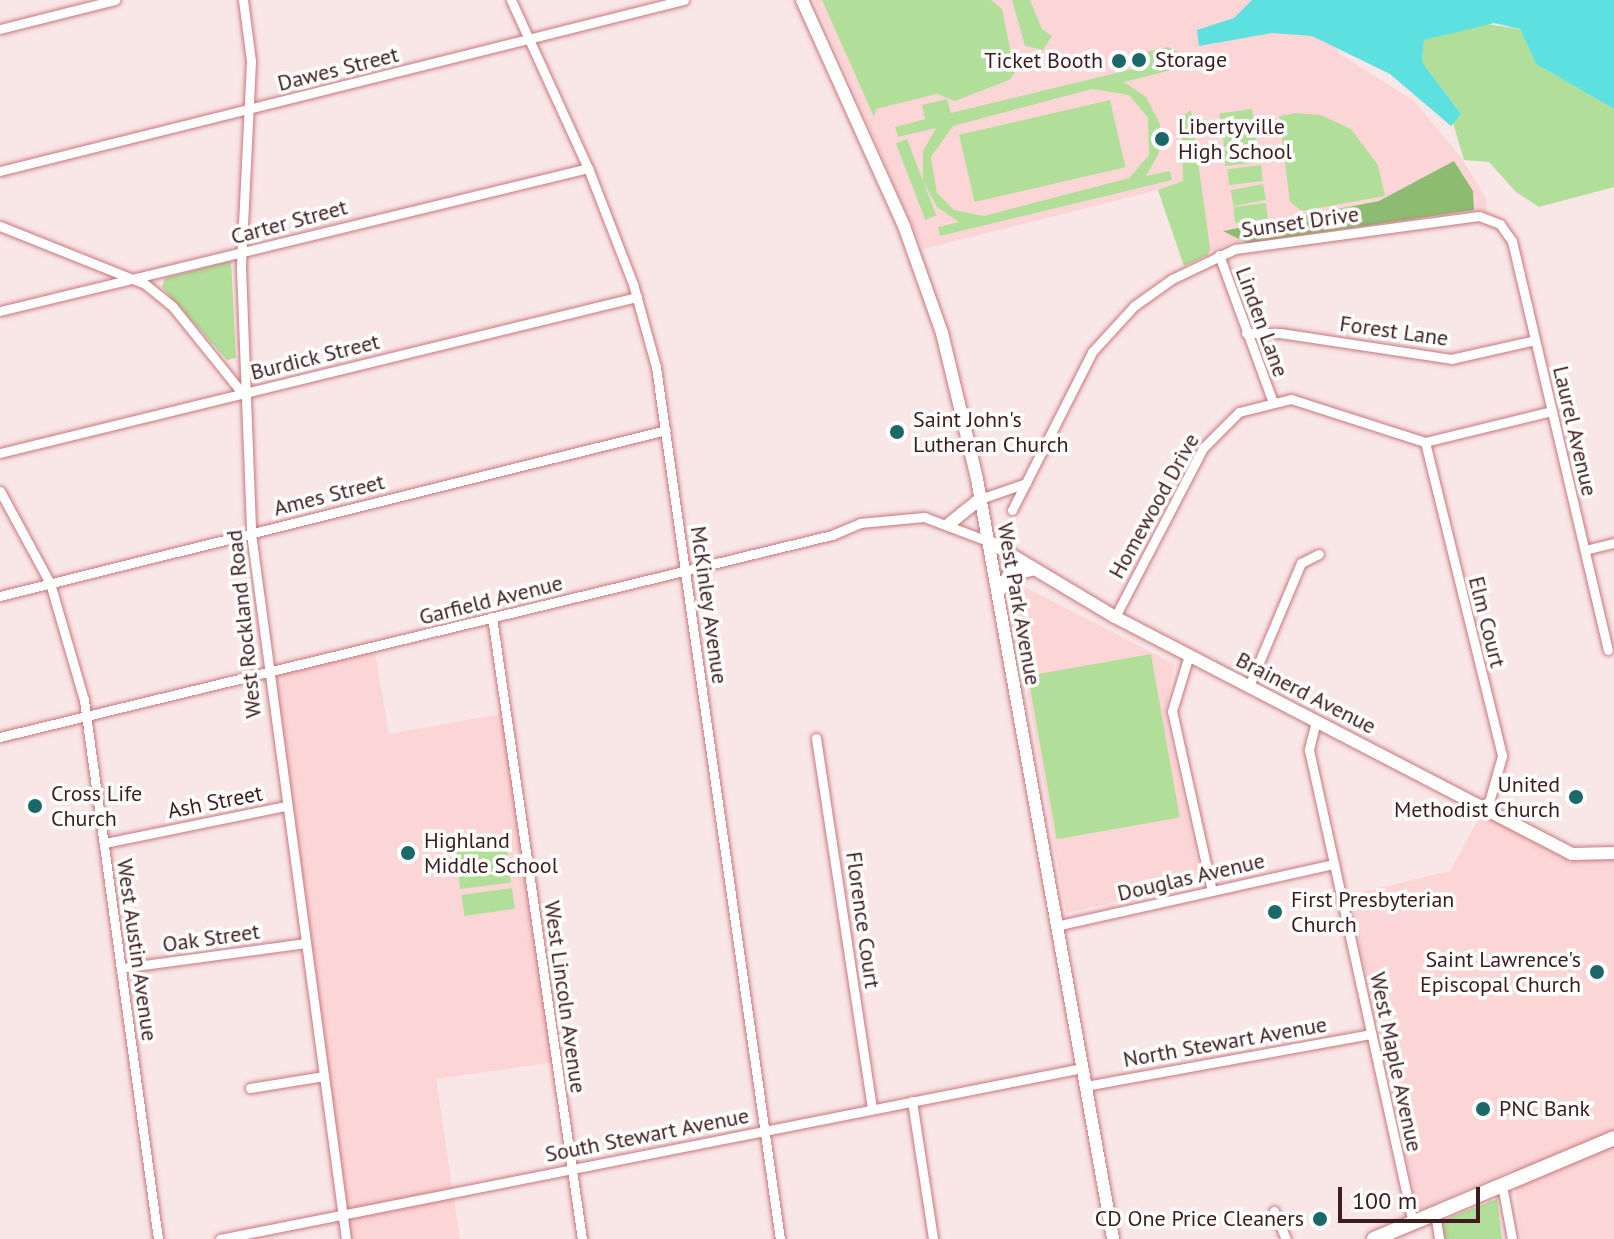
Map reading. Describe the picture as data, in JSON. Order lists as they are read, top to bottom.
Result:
{
  "streets": {
    "main road": ["West Park Avenue", "Brainerd Avenue"],
    "street": [
      "Dawes Street",
      "Carter Street",
      "Sunset Drive",
      "Linden Lane",
      "Forest Lane",
      "Burdick Street",
      "Laurel Avenue",
      "Ames Street",
      "Homewood Drive",
      "Garfield Avenue",
      "McKinley Avenue",
      "Elm Court",
      "West Rockland Road",
      "Ash Street",
      "Douglas Avenue",
      "Florence Court",
      "Oak Street",
      "West Austin Avenue",
      "West Lincoln Avenue",
      "North Stewart Avenue",
      "West Maple Avenue",
      "South Stewart Avenue"
    ]
  },
  "crossings": [
    ["Dawes Street", "McKinley Avenue"],
    ["Dawes Street", "West Rockland Road"],
    ["Carter Street", "McKinley Avenue"],
    ["Carter Street", "West Rockland Road"],
    ["Sunset Drive", "Linden Lane"],
    ["Sunset Drive", "Laurel Avenue"],
    ["Linden Lane", "Forest Lane"],
    ["Linden Lane", "Homewood Drive"],
    ["Forest Lane", "Laurel Avenue"],
    ["Burdick Street", "McKinley Avenue"],
    ["Burdick Street", "West Rockland Road"],
    ["Ames Street", "McKinley Avenue"],
    ["Ames Street", "West Rockland Road"],
    ["Ames Street", "West Austin Avenue"],
    ["Homewood Drive", "Elm Court"],
    ["Homewood Drive", "Brainerd Avenue"],
    ["Garfield Avenue", "West Park Avenue"],
    ["Garfield Avenue", "McKinley Avenue"],
    ["Garfield Avenue", "West Rockland Road"],
    ["Garfield Avenue", "Brainerd Avenue"],
    ["Garfield Avenue", "West Austin Avenue"],
    ["Garfield Avenue", "West Lincoln Avenue"],
    ["West Park Avenue", "Brainerd Avenue"],
    ["West Park Avenue", "Douglas Avenue"],
    ["West Park Avenue", "North Stewart Avenue"],
    ["West Park Avenue", "South Stewart Avenue"],
    ["McKinley Avenue", "South Stewart Avenue"],
    ["Elm Court", "Brainerd Avenue"],
    ["West Rockland Road", "Ash Street"],
    ["West Rockland Road", "Oak Street"],
    ["West Rockland Road", "South Stewart Avenue"],
    ["Brainerd Avenue", "West Maple Avenue"],
    ["Ash Street", "West Austin Avenue"],
    ["Douglas Avenue", "West Maple Avenue"],
    ["Florence Court", "South Stewart Avenue"],
    ["Oak Street", "West Austin Avenue"],
    ["West Lincoln Avenue", "South Stewart Avenue"],
    ["North Stewart Avenue", "West Maple Avenue"]
  ],
  "places": [
    "Storage",
    "Ticket Booth",
    "Libertyville High School",
    "Saint John's Lutheran Church",
    "United Methodist Church",
    "Cross Life Church",
    "Highland Middle School",
    "First Presbyterian Church",
    "Saint Lawrence's Episcopal Church",
    "PNC Bank",
    "CD One Price Cleaners"
  ],
  "scale_bar": "100 m"
}
